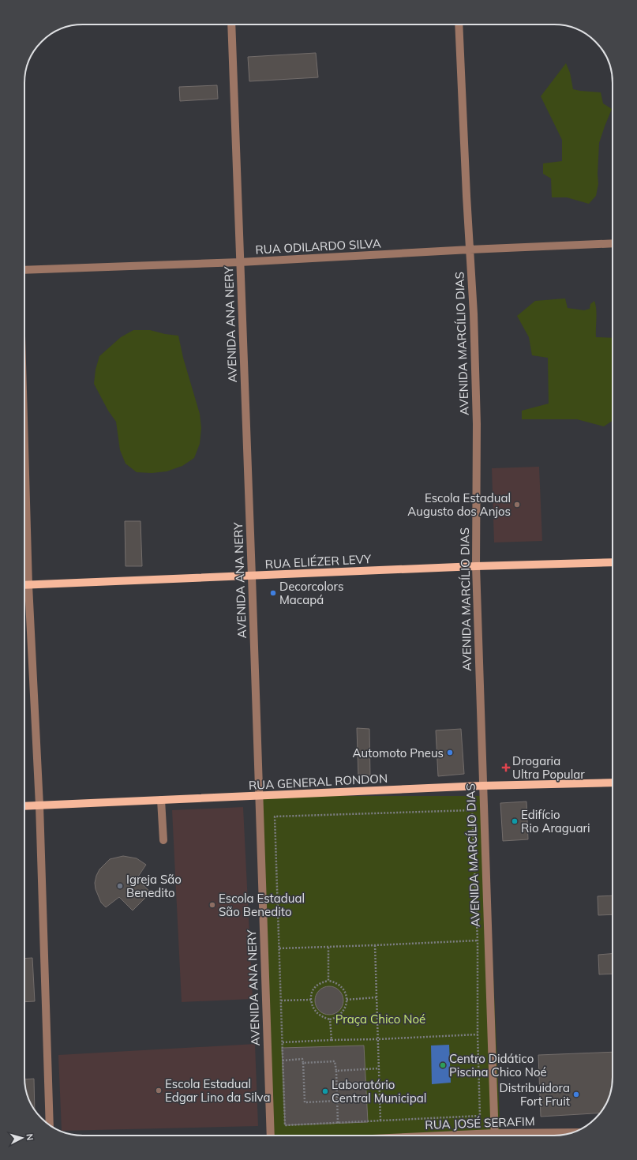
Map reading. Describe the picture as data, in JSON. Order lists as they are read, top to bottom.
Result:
{
  "streets": {
    "main road": ["RUA ELIÉZER LEVY", "RUA GENERAL RONDON"],
    "street": [
      "RUA ODILARDO SILVA",
      "AVENIDA ANA NERY",
      "AVENIDA MARCÍLIO DIAS",
      "RUA JOSÉ SERAFIM"
    ]
  },
  "crossings": [
    ["RUA ODILARDO SILVA", "AVENIDA ANA NERY"],
    ["RUA ODILARDO SILVA", "AVENIDA MARCÍLIO DIAS"],
    ["AVENIDA ANA NERY", "RUA ELIÉZER LEVY"],
    ["AVENIDA ANA NERY", "RUA GENERAL RONDON"],
    ["AVENIDA MARCÍLIO DIAS", "RUA ELIÉZER LEVY"],
    ["AVENIDA MARCÍLIO DIAS", "RUA GENERAL RONDON"]
  ],
  "parks": ["Praça Chico Noé"],
  "places": {
    "other": [
      "Escola Estadual Augusto dos Anjos",
      "Decorcolors Macapá",
      "Automoto Pneus",
      "Edifício Rio Araguari",
      "Igreja São Benedito",
      "Escola Estadual São Benedito",
      "Centro Didático Piscina Chico Noé",
      "Escola Estadual Edgar Lino da Silva",
      "Laboratório Central Municipal",
      "Distribuidora Fort Fruit"
    ],
    "health": ["Drogaria Ultra Popular"]
  },
  "north": "right"
}
